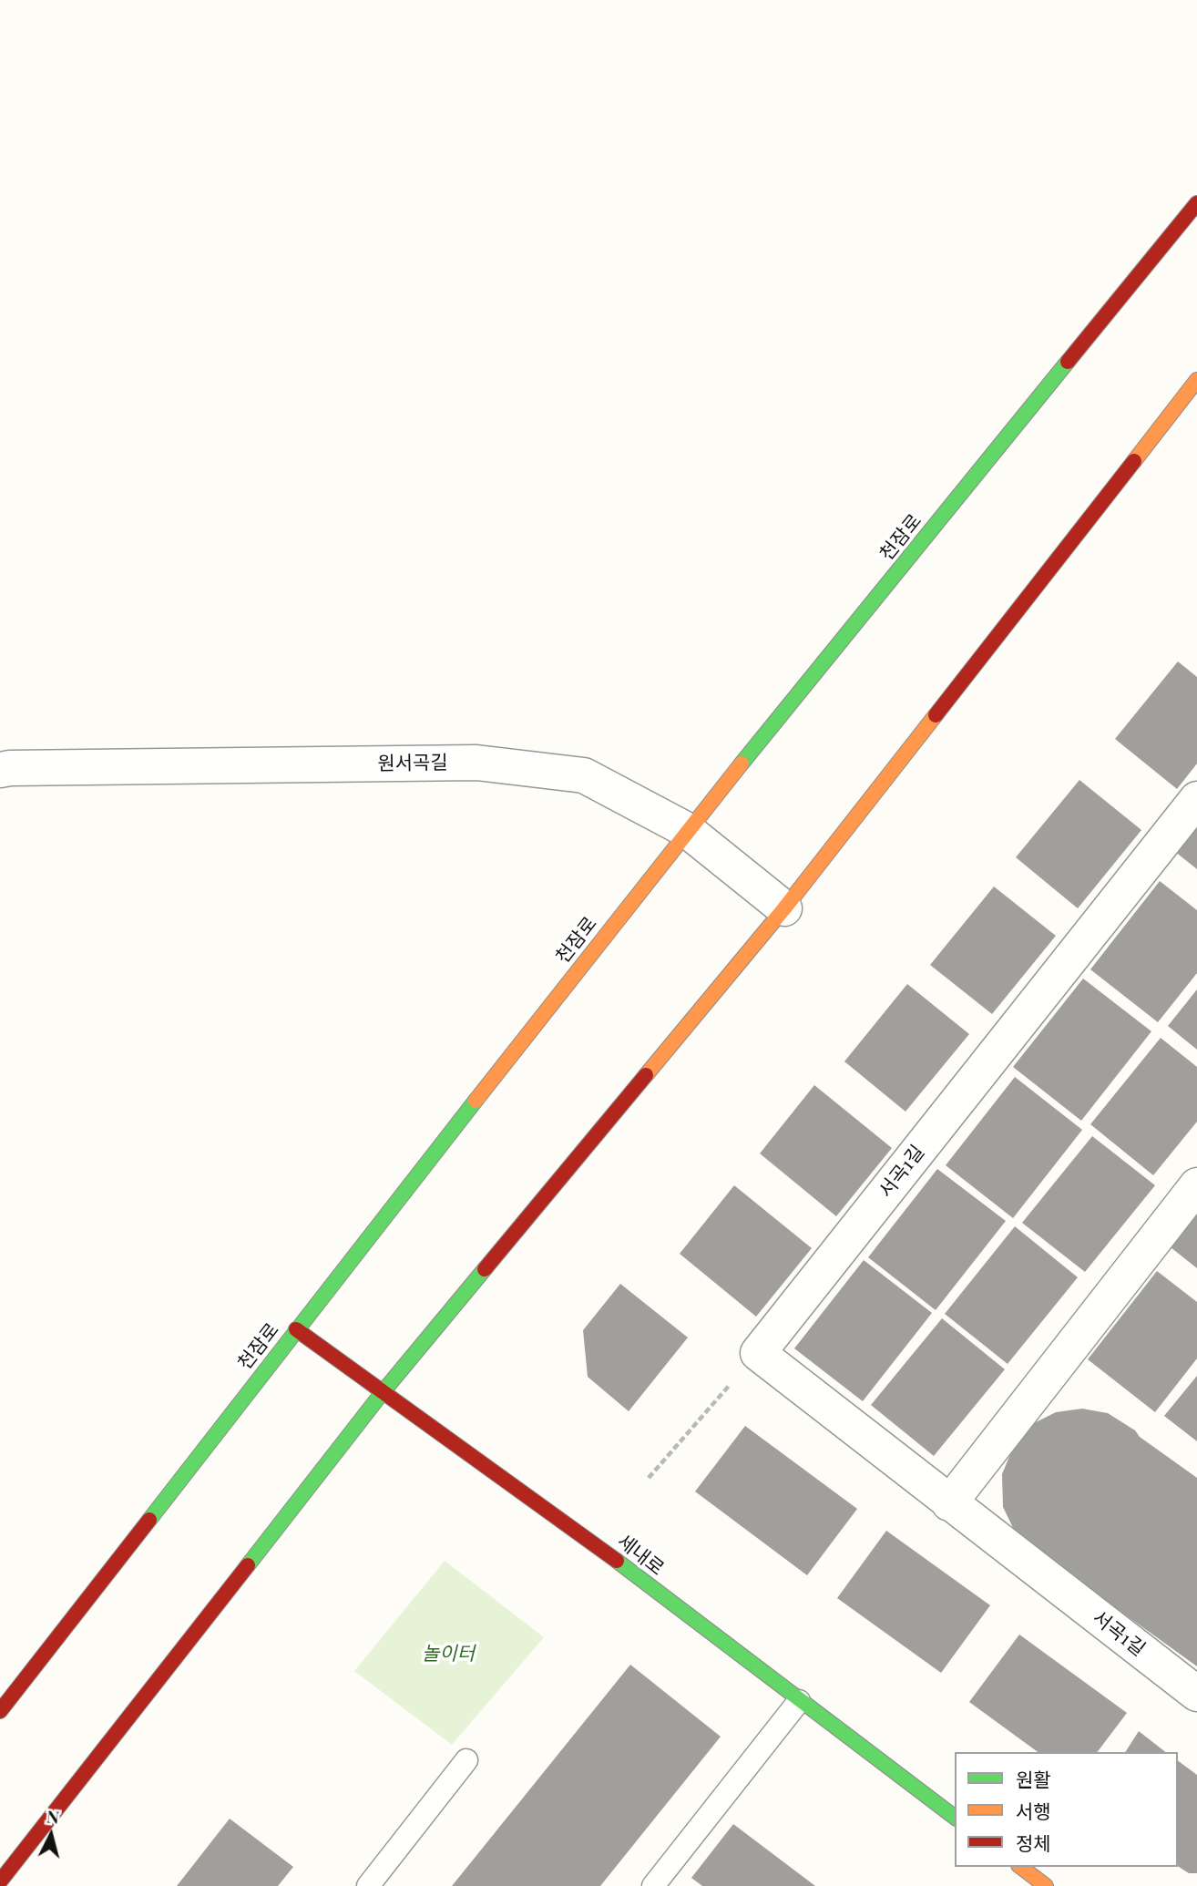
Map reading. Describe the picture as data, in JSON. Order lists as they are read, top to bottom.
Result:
{
  "streets": {
    "street": [
      "천잠로",
      "원서곡길",
      "서곡1길",
      "세내로"
    ]
  },
  "crossings": [
    ["천잠로", "원서곡길"],
    ["천잠로", "세내로"]
  ],
  "parks": ["놀이터"],
  "legend": ["원활", "서행", "정체"],
  "north": "top"
}
